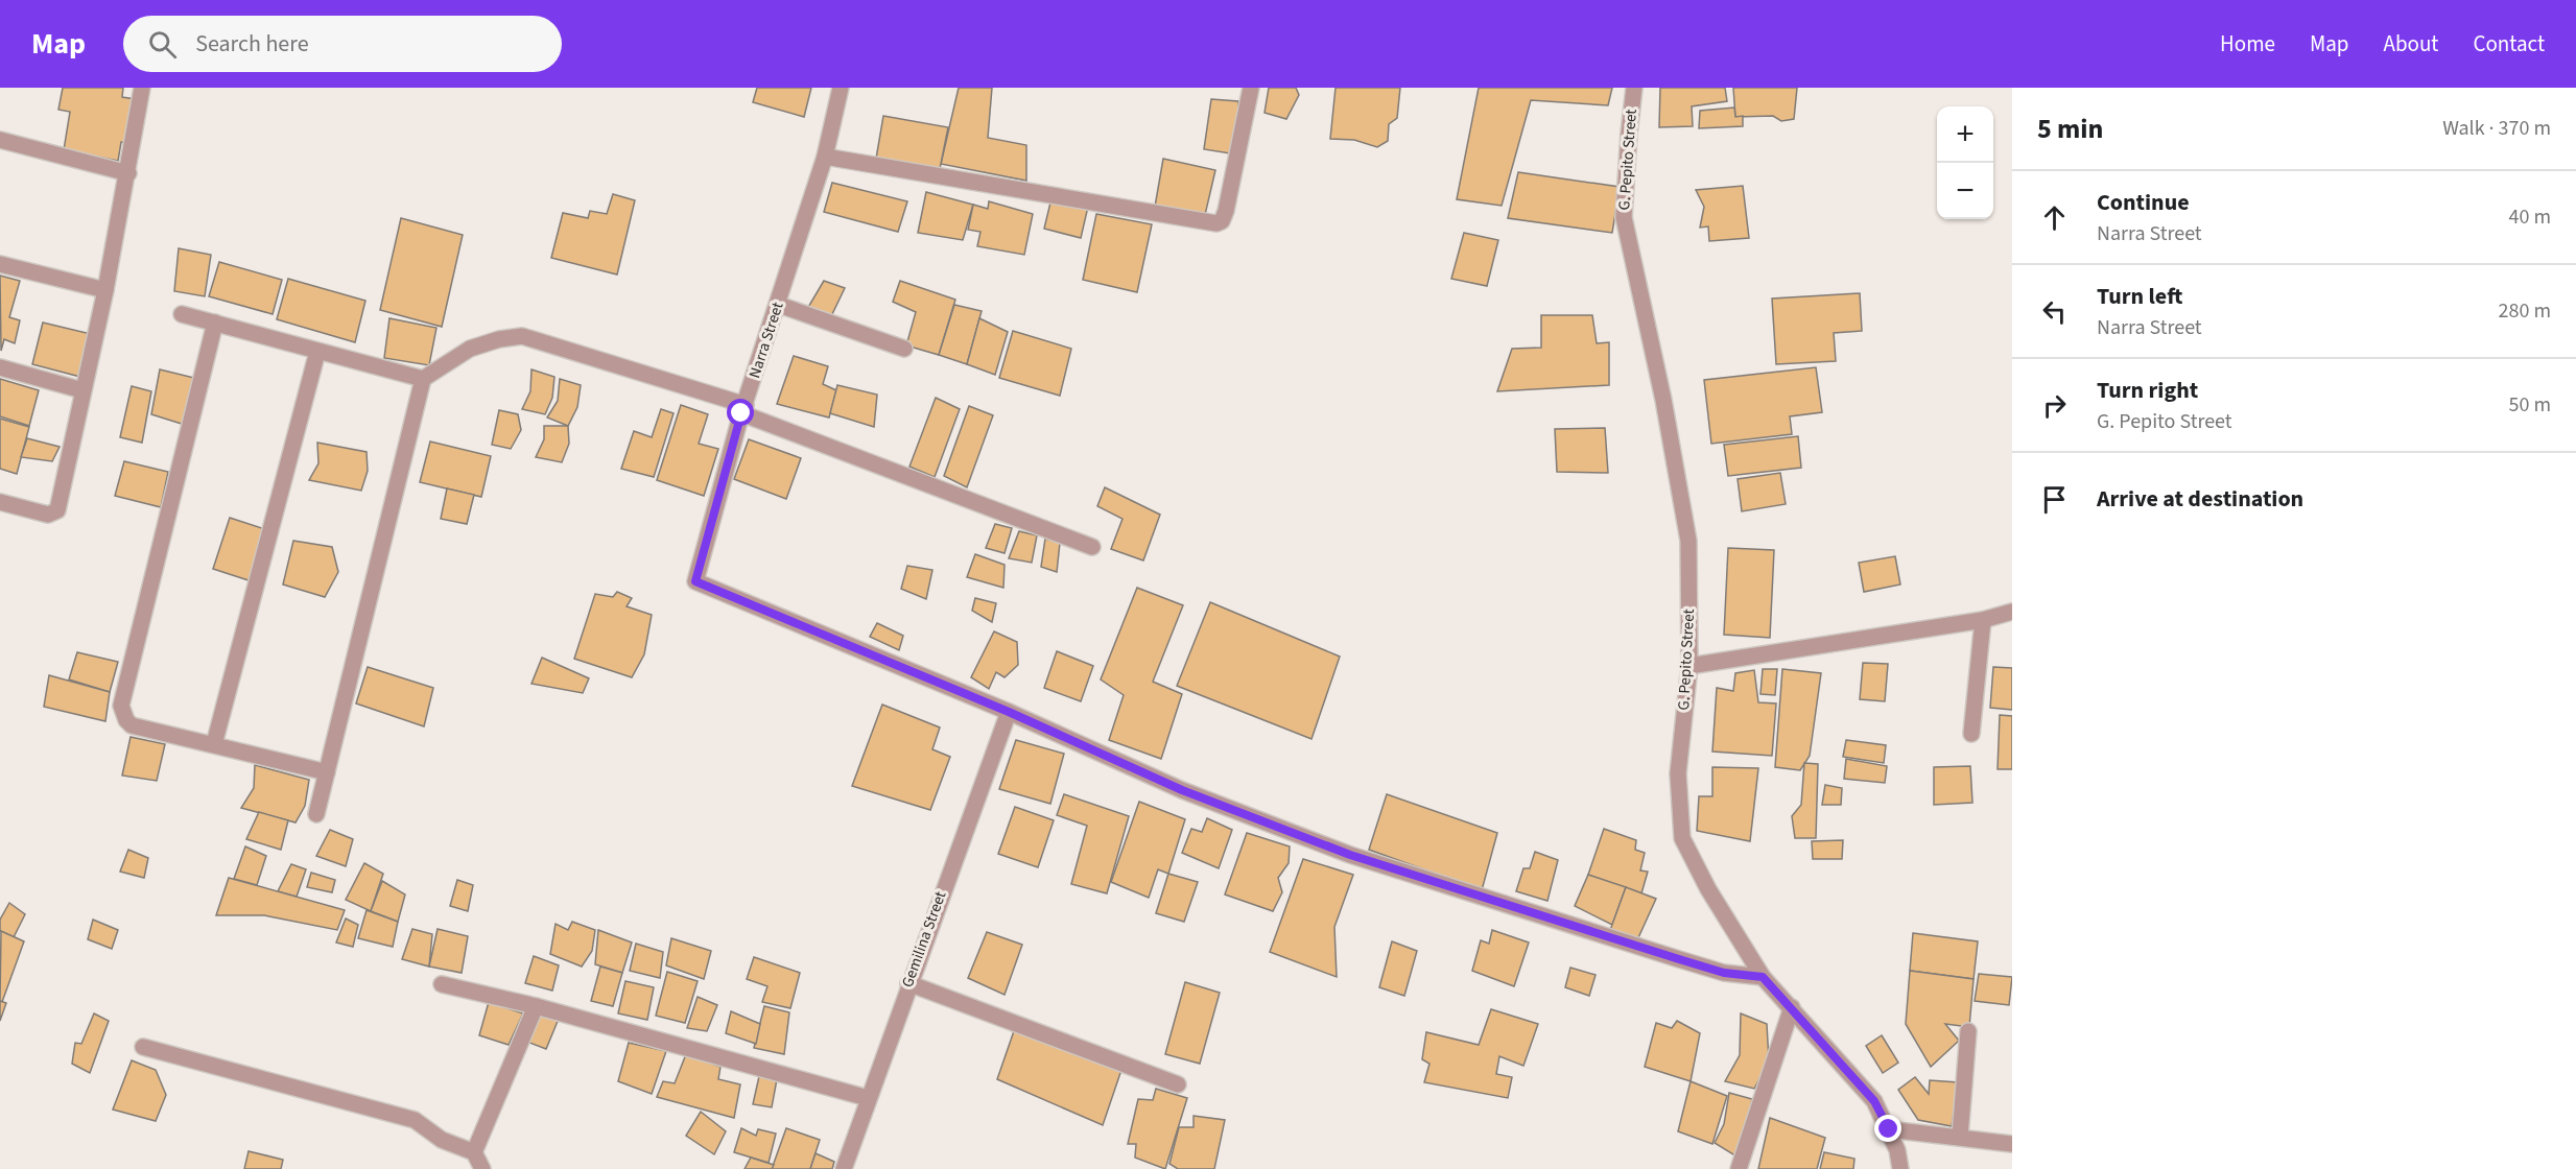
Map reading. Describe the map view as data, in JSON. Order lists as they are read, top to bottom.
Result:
{
  "streets": {
    "street": ["G. Pepito Street", "Narra Street", "Gemilina Street"]
  },
  "crossings": [
    ["G. Pepito Street", "Narra Street"],
    ["Narra Street", "Gemilina Street"]
  ],
  "page": {
    "header": "Map",
    "search": "Search here",
    "nav": [
      "Home",
      "Map",
      "About",
      "Contact"
    ],
    "heading": ["5 min", "Walk · 370 m"],
    "map_buttons": ["+", "−"],
    "list": [
      ["Continue", "Narra Street", "40 m"],
      ["Turn left", "Narra Street", "280 m"],
      ["Turn right", "G. Pepito Street", "50 m"],
      "Arrive at destination"
    ]
  }
}
